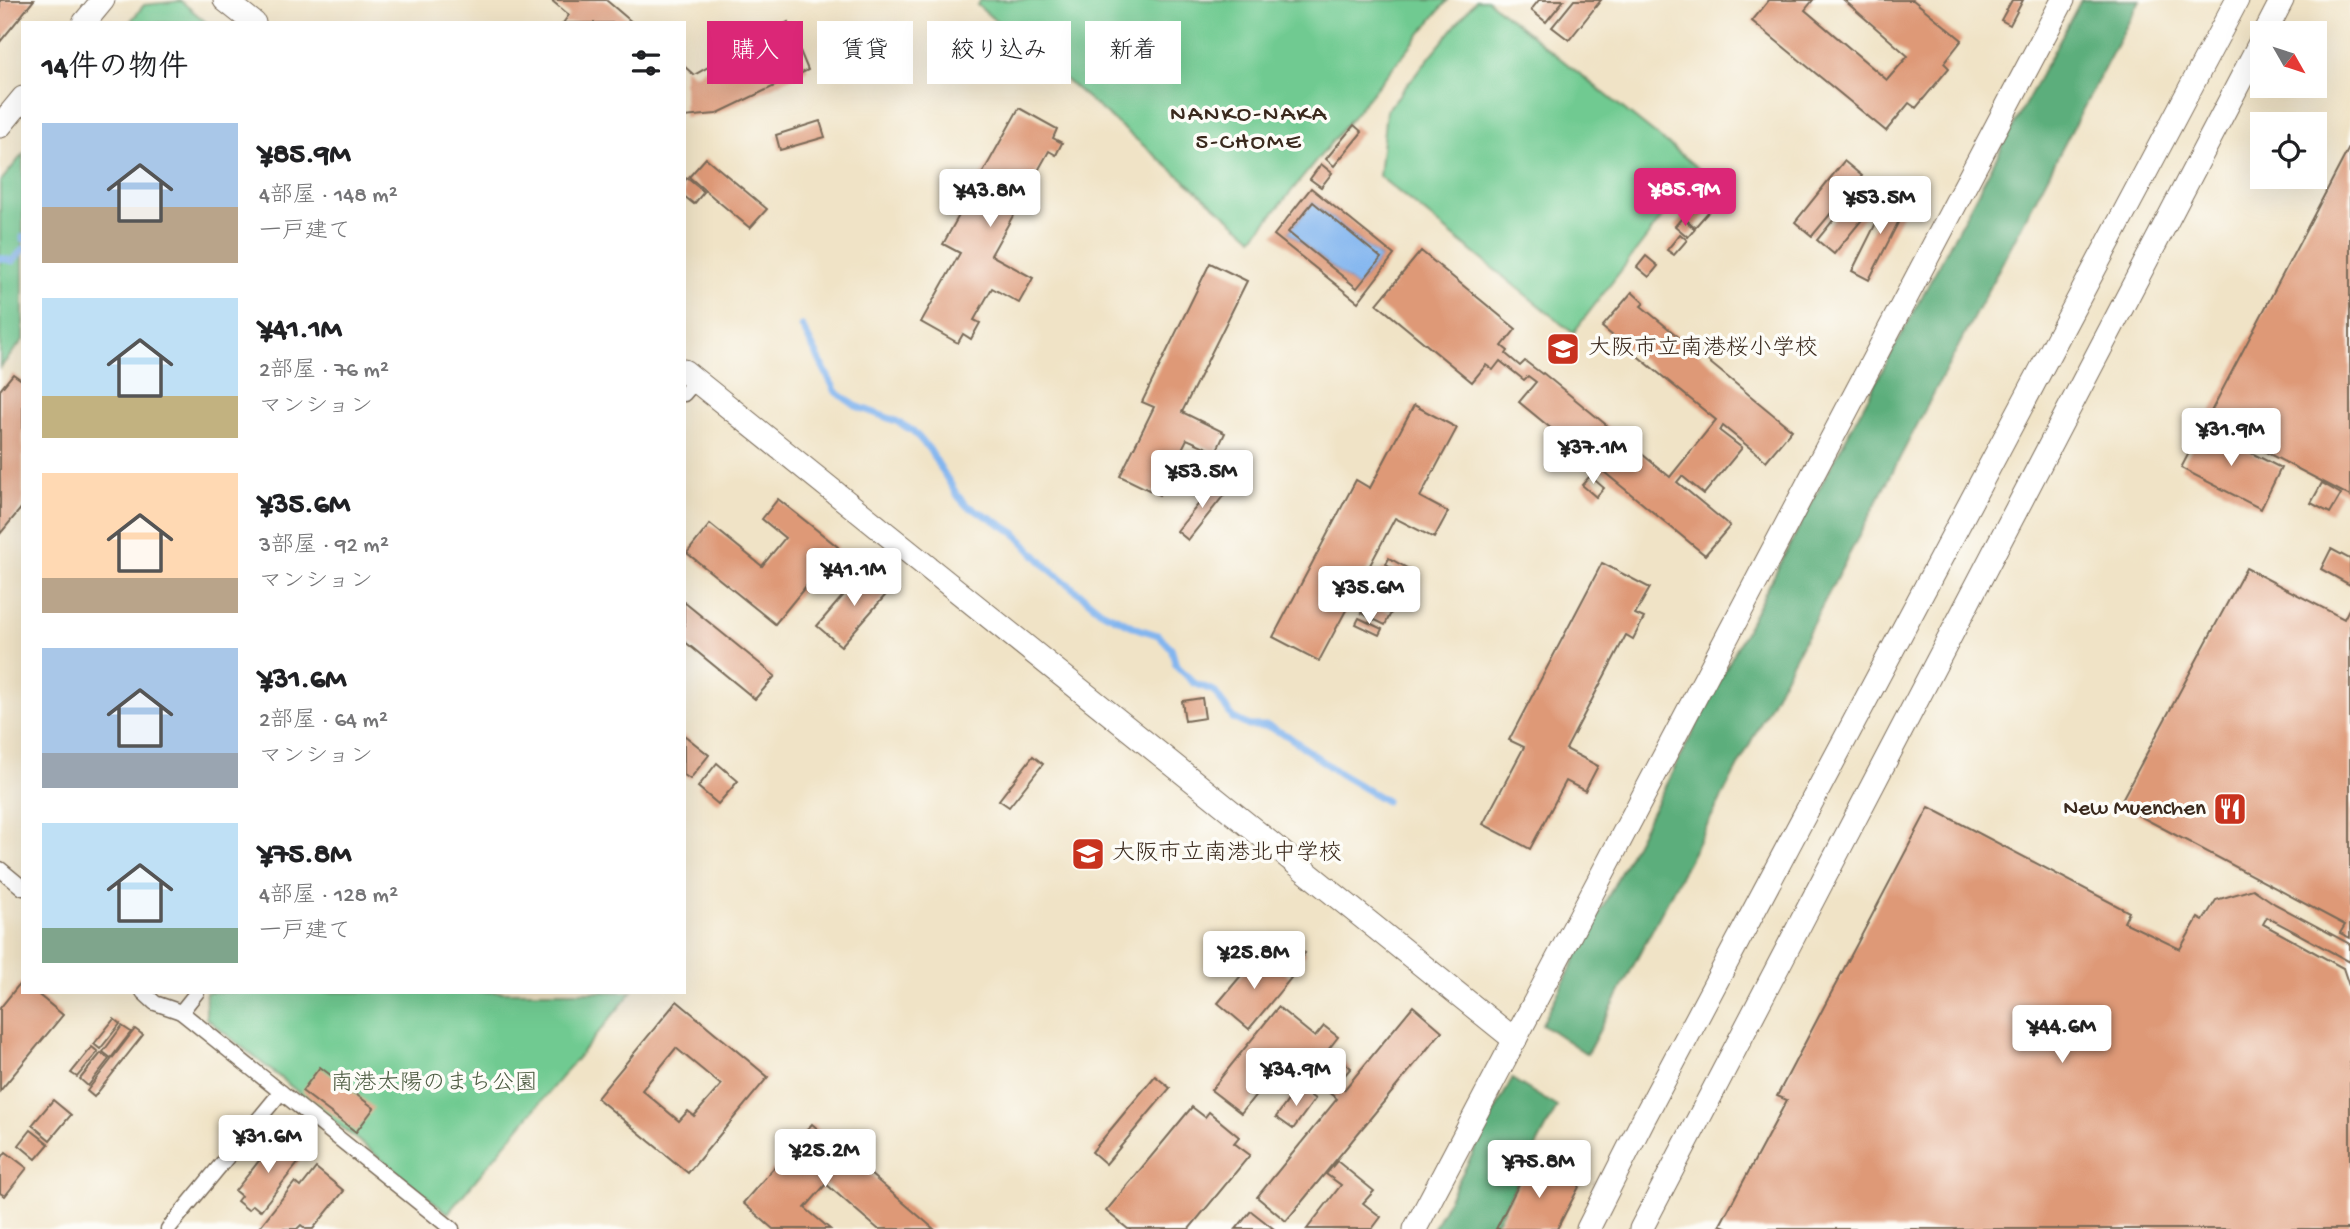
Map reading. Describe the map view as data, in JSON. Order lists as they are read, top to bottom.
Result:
{
  "districts": ["NANKO-NAKA 5-CHOME"],
  "parks": ["南港太陽のまち公園"],
  "places": {
    "school or university": ["大阪市立南港桜小学校", "大阪市立南港北中学校"],
    "restaurant": ["New Muenchen"]
  },
  "north": "bottom right",
  "page": {
    "chip": [
      "購入",
      "賃貸",
      "絞り込み",
      "新着"
    ],
    "heading": "14件の物件",
    "list": [
      {
        "name": "¥85.9M",
        "note": "4部屋 · 148 m² · 一戸建て"
      },
      {
        "name": "¥41.1M",
        "note": "2部屋 · 76 m² · マンション"
      },
      {
        "name": "¥35.6M",
        "note": "3部屋 · 92 m² · マンション"
      },
      {
        "name": "¥31.6M",
        "note": "2部屋 · 64 m² · マンション"
      },
      {
        "name": "¥75.8M",
        "note": "4部屋 · 128 m² · 一戸建て"
      }
    ],
    "price": [
      "¥85.9M",
      "¥43.8M",
      "¥53.5M",
      "¥31.9M",
      "¥37.1M",
      "¥53.5M",
      "¥41.1M",
      "¥35.6M",
      "¥25.8M",
      "¥44.6M",
      "¥34.9M",
      "¥31.6M",
      "¥25.2M",
      "¥75.8M"
    ]
  }
}
